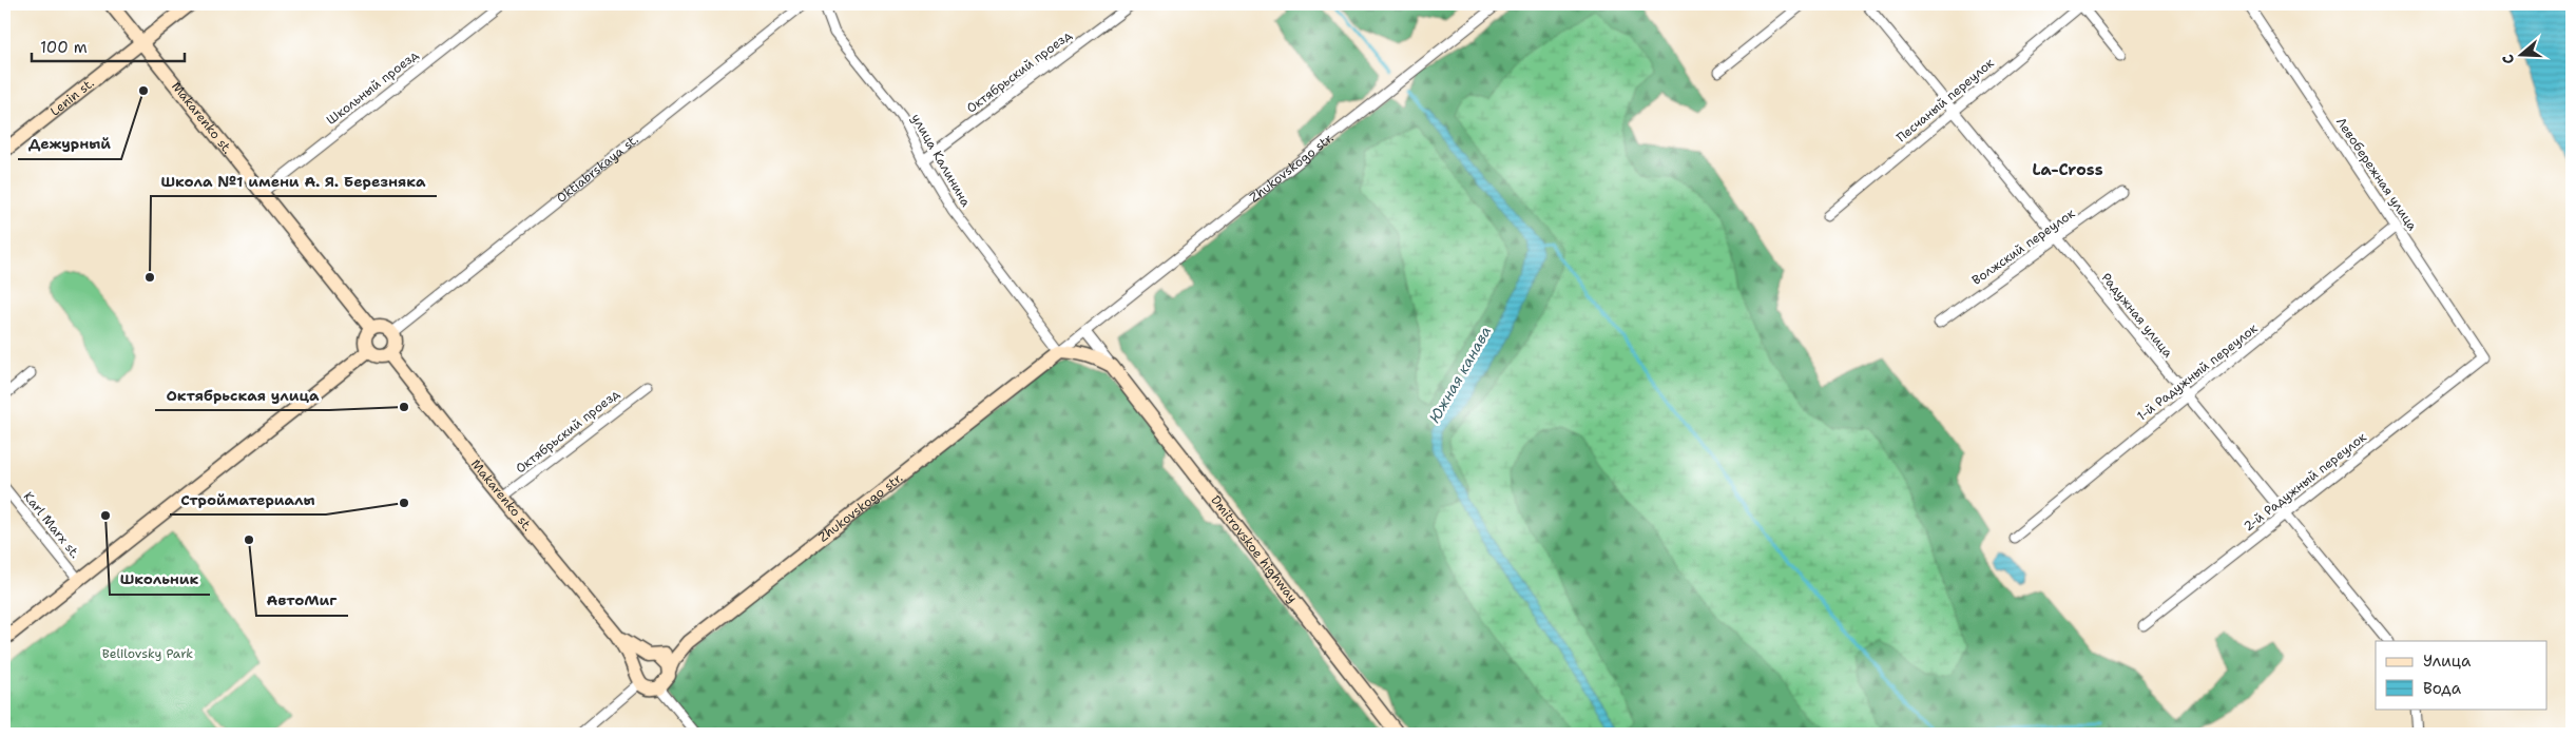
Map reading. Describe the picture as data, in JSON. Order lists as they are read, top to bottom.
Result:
{
  "streets": {
    "street": [
      "Октябрьский проезд",
      "Школьный проезд",
      "Lenin st.",
      "Песчаный переулок",
      "Makarenko st.",
      "улица Калинина",
      "Zhukovskogo str.",
      "Oktiabrskaya st.",
      "Левобережная улица",
      "Волжский переулок",
      "Радужная улица",
      "1-й Радужный переулок",
      "2-й Радужный переулок",
      "Karl Marx st.",
      "Dmitrovskoe highway"
    ]
  },
  "crossings": [
    ["Октябрьский проезд", "Makarenko st."],
    ["Октябрьский проезд", "улица Калинина"],
    ["Школьный проезд", "Makarenko st."],
    ["Lenin st.", "Makarenko st."],
    ["Песчаный переулок", "Радужная улица"],
    ["Makarenko st.", "Oktiabrskaya st."],
    ["улица Калинина", "Zhukovskogo str."],
    ["Левобережная улица", "1-й Радужный переулок"],
    ["Левобережная улица", "2-й Радужный переулок"],
    ["Волжский переулок", "Радужная улица"],
    ["Радужная улица", "1-й Радужный переулок"],
    ["Радужная улица", "2-й Радужный переулок"]
  ],
  "districts": ["La-Cross"],
  "water": ["Южная канава"],
  "parks": ["Belilovsky Park"],
  "places": [
    "Дежурный",
    "Школа №1 имени А. Я. Березняка",
    "Октябрьская улица",
    "Стройматериалы",
    "Школьник",
    "АвтоМиг"
  ],
  "legend": ["Улица", "Вода"],
  "scale_bar": "100 m",
  "north": "left"
}
